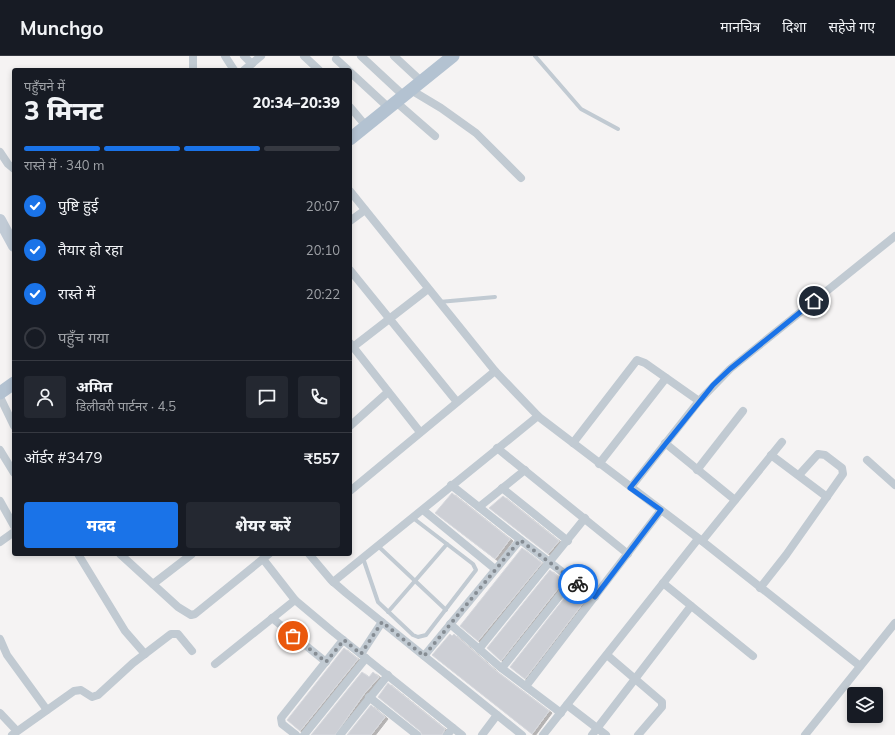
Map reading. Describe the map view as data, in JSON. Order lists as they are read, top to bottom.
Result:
{
  "page": {
    "header": "Munchgo",
    "nav": ["मानचित्र", "दिशा", "सहेजे गए"],
    "heading": ["3 मिनट", "पहुँचने में", "20:34–20:39"],
    "panel": [
      "अमित",
      "डिलीवरी पार्टनर · 4.5",
      "ऑर्डर #3479",
      "₹557"
    ],
    "bar": "रास्ते में · 340 m",
    "list": [
      ["पुष्टि हुई", "20:07"],
      ["तैयार हो रहा", "20:10"],
      ["रास्ते में", "20:22"],
      "पहुँच गया"
    ],
    "buttons": ["मदद", "शेयर करें"]
  }
}
